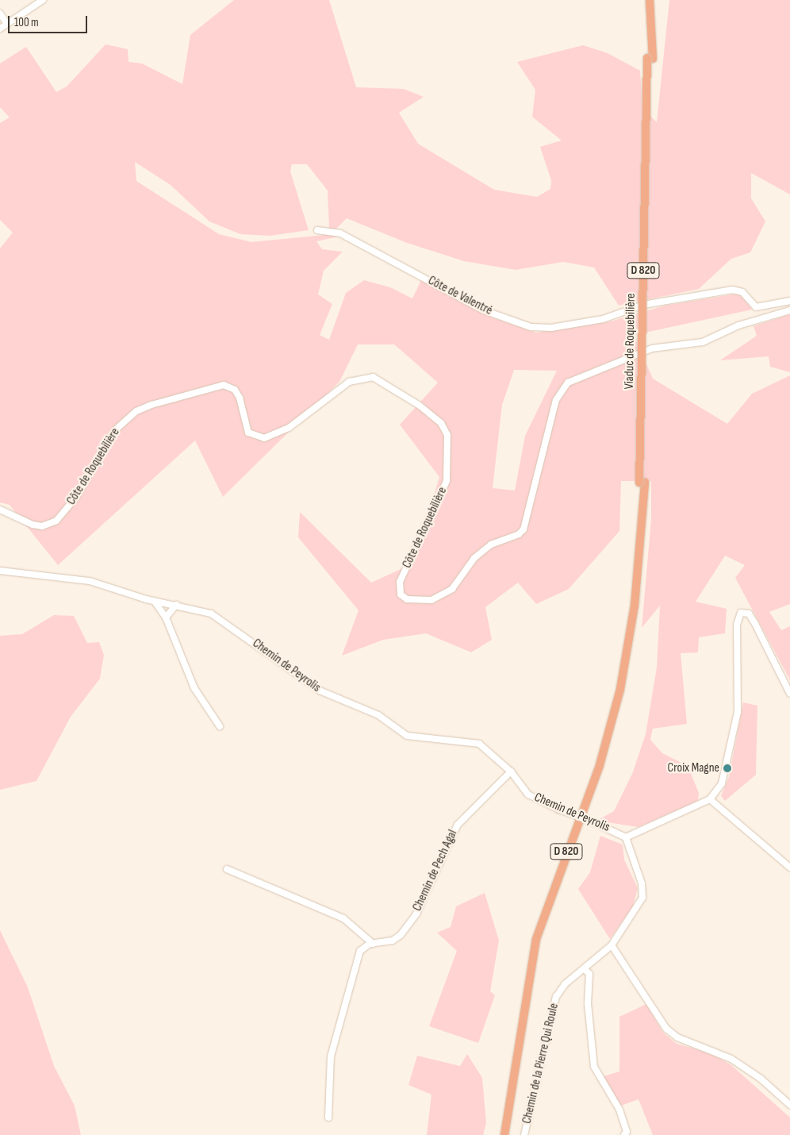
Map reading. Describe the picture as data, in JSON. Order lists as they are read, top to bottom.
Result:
{
  "streets": {
    "main road": ["D 820", "Viaduc de Roquebilière"],
    "street": [
      "Côte de Valentré",
      "Côte de Roquebilière",
      "Chemin de Peyrolis",
      "Chemin de Pech Agal",
      "Chemin de la Pierre Qui Roule"
    ]
  },
  "crossings": [
    ["D 820", "Viaduc de Roquebilière"],
    ["Chemin de Peyrolis", "Chemin de Pech Agal"]
  ],
  "places": ["Croix Magne"],
  "scale_bar": "100 m"
}
